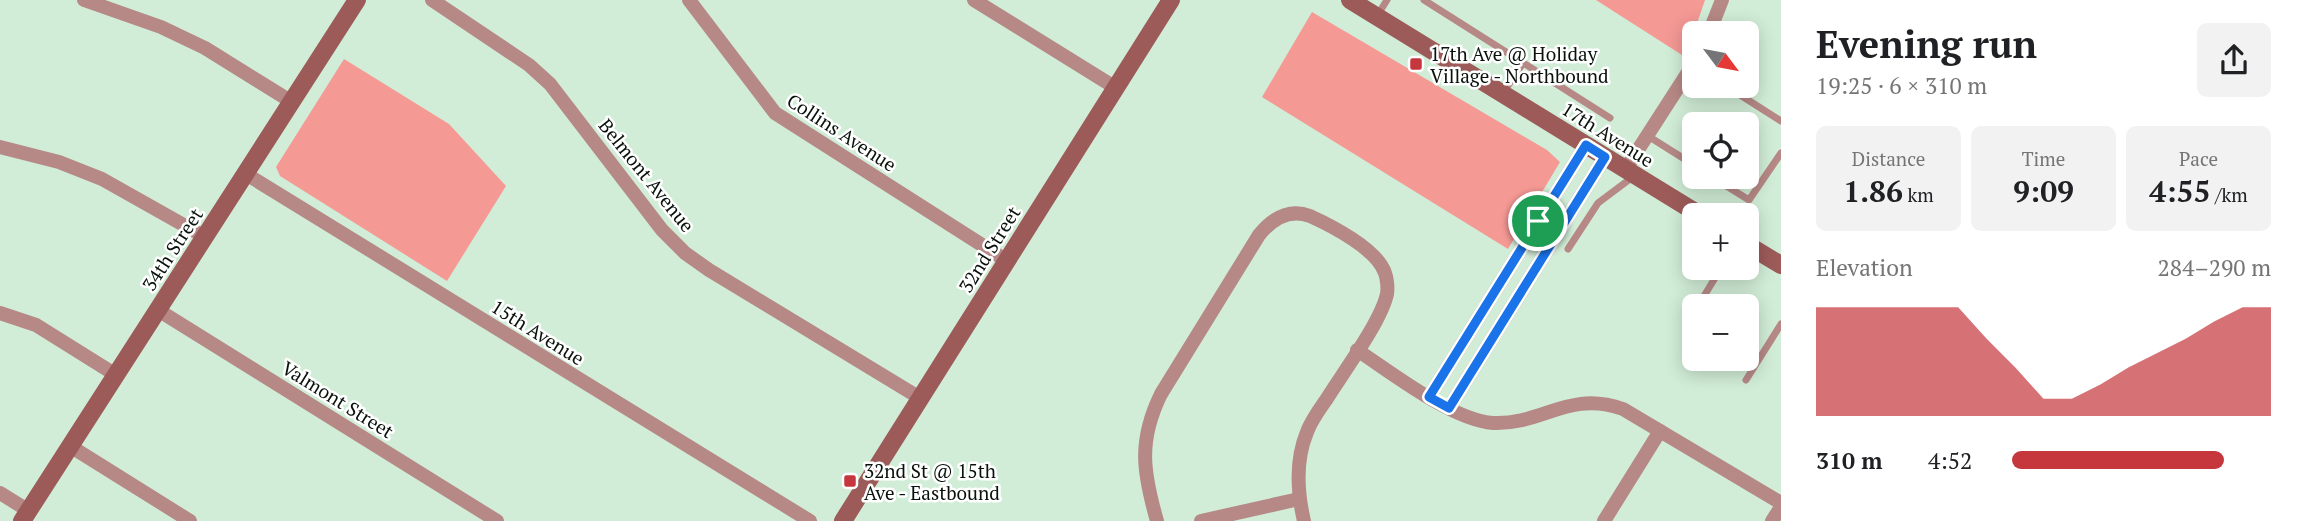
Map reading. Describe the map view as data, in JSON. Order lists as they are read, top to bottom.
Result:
{
  "streets": {
    "street": [
      "Collins Avenue",
      "17th Avenue",
      "Belmont Avenue",
      "34th Street",
      "32nd Street",
      "15th Avenue",
      "Valmont Street"
    ]
  },
  "crossings": [
    ["Collins Avenue", "32nd Street"],
    ["Belmont Avenue", "32nd Street"],
    ["34th Street", "15th Avenue"],
    ["34th Street", "Valmont Street"]
  ],
  "places": {
    "transit": ["17th Ave @ Holiday Village - Northbound", "32nd St @ 15th Ave - Eastbound"]
  },
  "north": "bottom right",
  "page": {
    "heading": ["Evening run", "19:25 · 6 × 310 m"],
    "map_buttons": ["+", "−"],
    "stats": [
      ["Distance", "1.86 km"],
      ["Time", "9:09"],
      ["Pace", "4:55 /km"]
    ],
    "chart": ["Elevation", "284–290 m"],
    "list": [
      {
        "name": "310 m",
        "note": "4:52"
      }
    ]
  }
}
